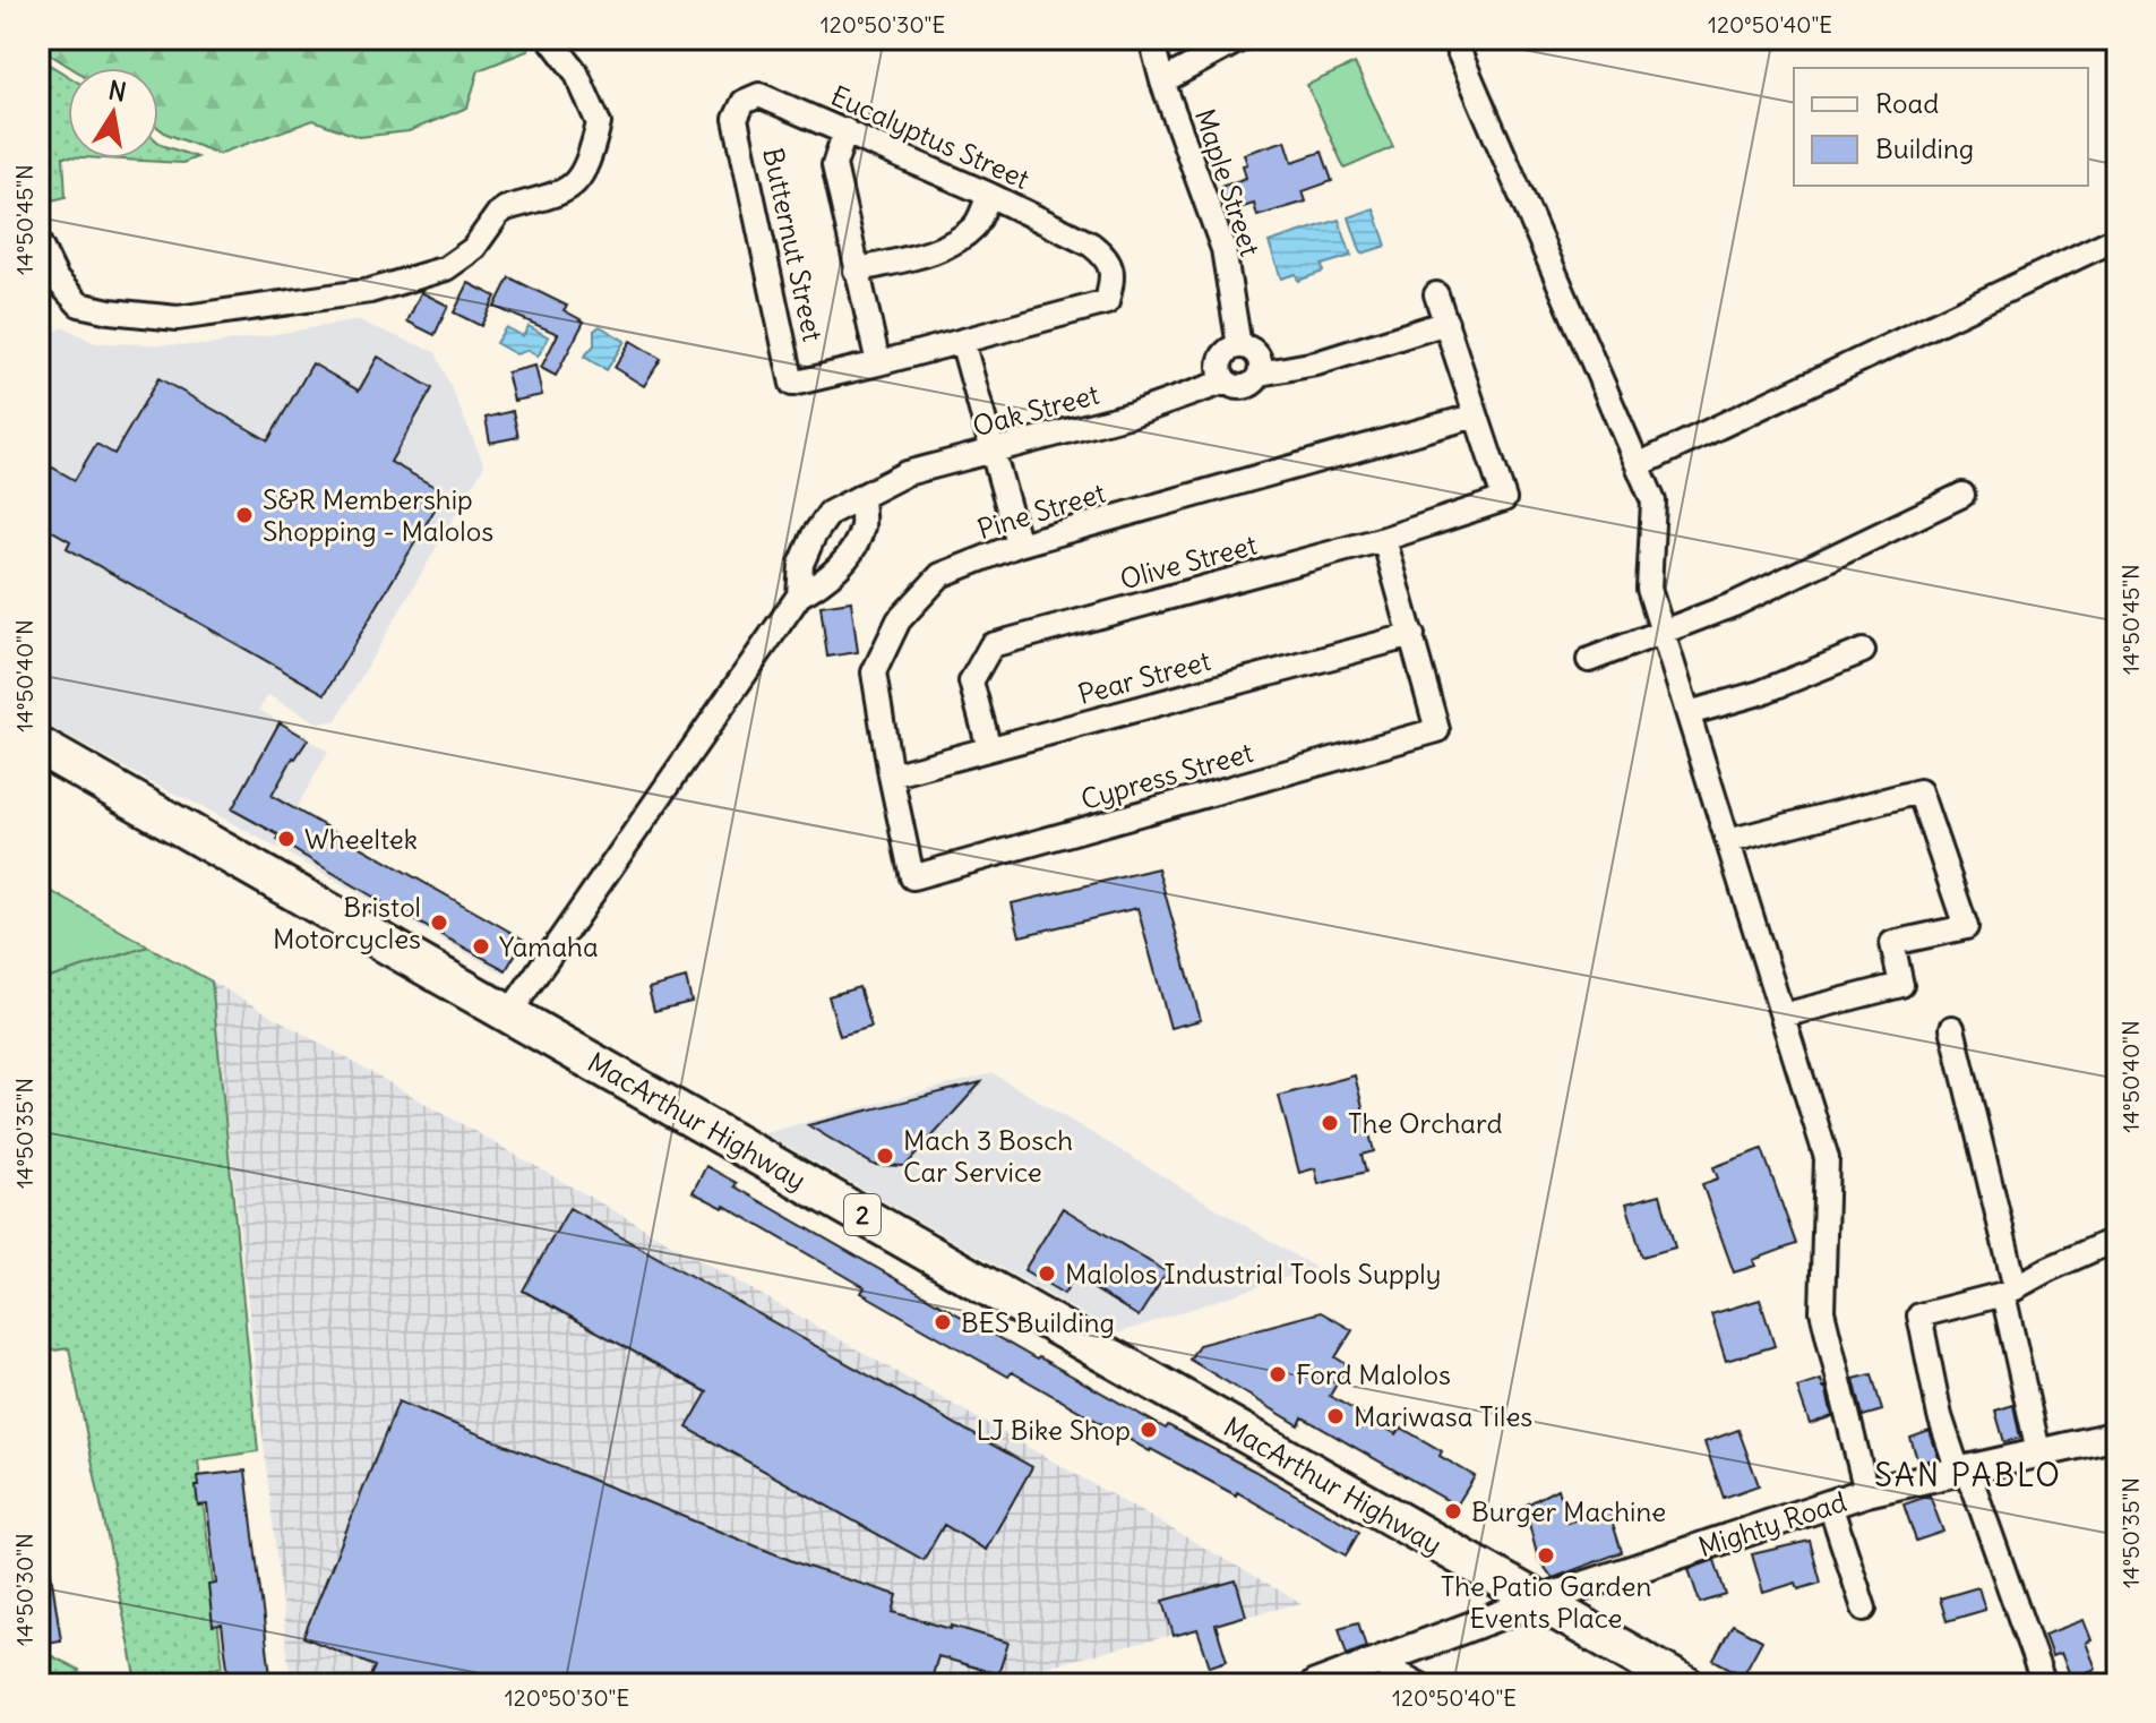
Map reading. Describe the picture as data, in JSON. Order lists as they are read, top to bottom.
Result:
{
  "streets": {
    "highway": ["MacArthur Highway", "2"],
    "street": [
      "Eucalyptus Street",
      "Maple Street",
      "Butternut Street",
      "Oak Street",
      "Pine Street",
      "Olive Street",
      "Pear Street",
      "Cypress Street",
      "Mighty Road"
    ]
  },
  "crossings": [
    ["Eucalyptus Street", "Butternut Street"],
    ["Maple Street", "Oak Street"],
    ["Pine Street", "Olive Street"],
    ["Pine Street", "Pear Street"],
    ["Pine Street", "Cypress Street"],
    ["Olive Street", "Pear Street"],
    ["Pear Street", "Cypress Street"],
    ["MacArthur Highway", "Mighty Road"]
  ],
  "districts": ["SAN PABLO"],
  "places": [
    "S&R Membership Shopping - Malolos",
    "Wheeltek",
    "Bristol Motorcycles",
    "Yamaha",
    "The Orchard",
    "Mach 3 Bosch Car Service",
    "Malolos Industrial Tools Supply",
    "BES Building",
    "Ford Malolos",
    "Mariwasa Tiles",
    "LJ Bike Shop",
    "Burger Machine",
    "The Patio Garden Events Place"
  ],
  "legend": ["Road", "Building"],
  "north": "top",
  "coordinates": [
    "120°50'30\"E",
    "120°50'40\"E",
    "14°50'45\"N",
    "14°50'40\"N",
    "14°50'35\"N",
    "14°50'30\"N"
  ]
}
